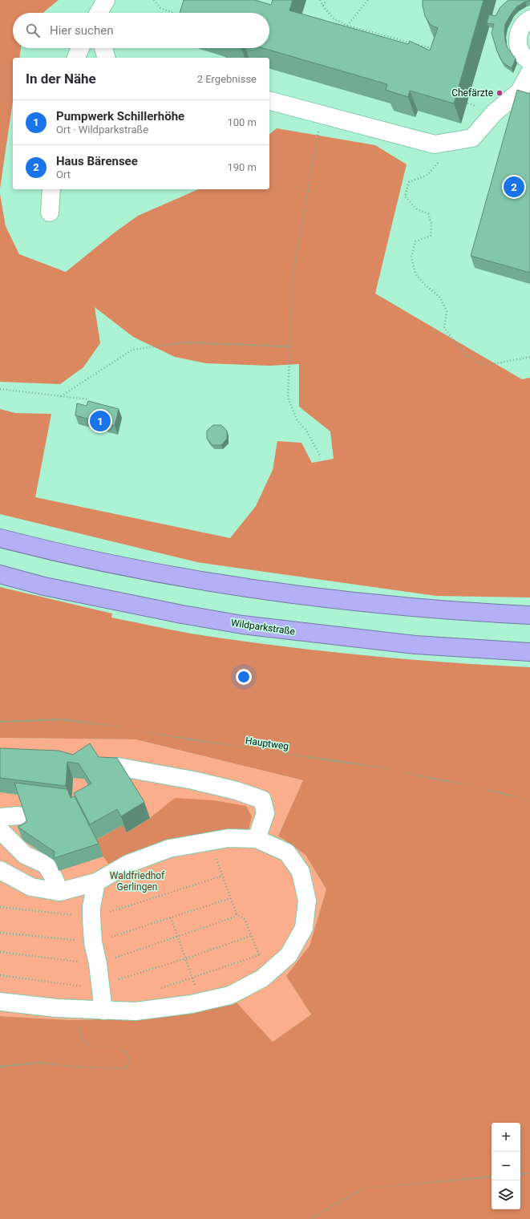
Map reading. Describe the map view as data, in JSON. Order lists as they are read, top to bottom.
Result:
{
  "streets": {
    "highway": ["Wildparkstraße"],
    "path": ["Hauptweg"]
  },
  "parks": ["Waldfriedhof Gerlingen"],
  "places": ["Chefärzte"],
  "page": {
    "search": "Hier suchen",
    "heading": ["In der Nähe", "2 Ergebnisse"],
    "list": [
      {
        "mark": "1",
        "name": "Pumpwerk Schillerhöhe",
        "note": "Ort · Wildparkstraße",
        "value": "100 m"
      },
      {
        "mark": "2",
        "name": "Haus Bärensee",
        "note": "Ort",
        "value": "190 m"
      }
    ],
    "pins": ["2", "1"],
    "map_buttons": ["+", "−"]
  }
}
